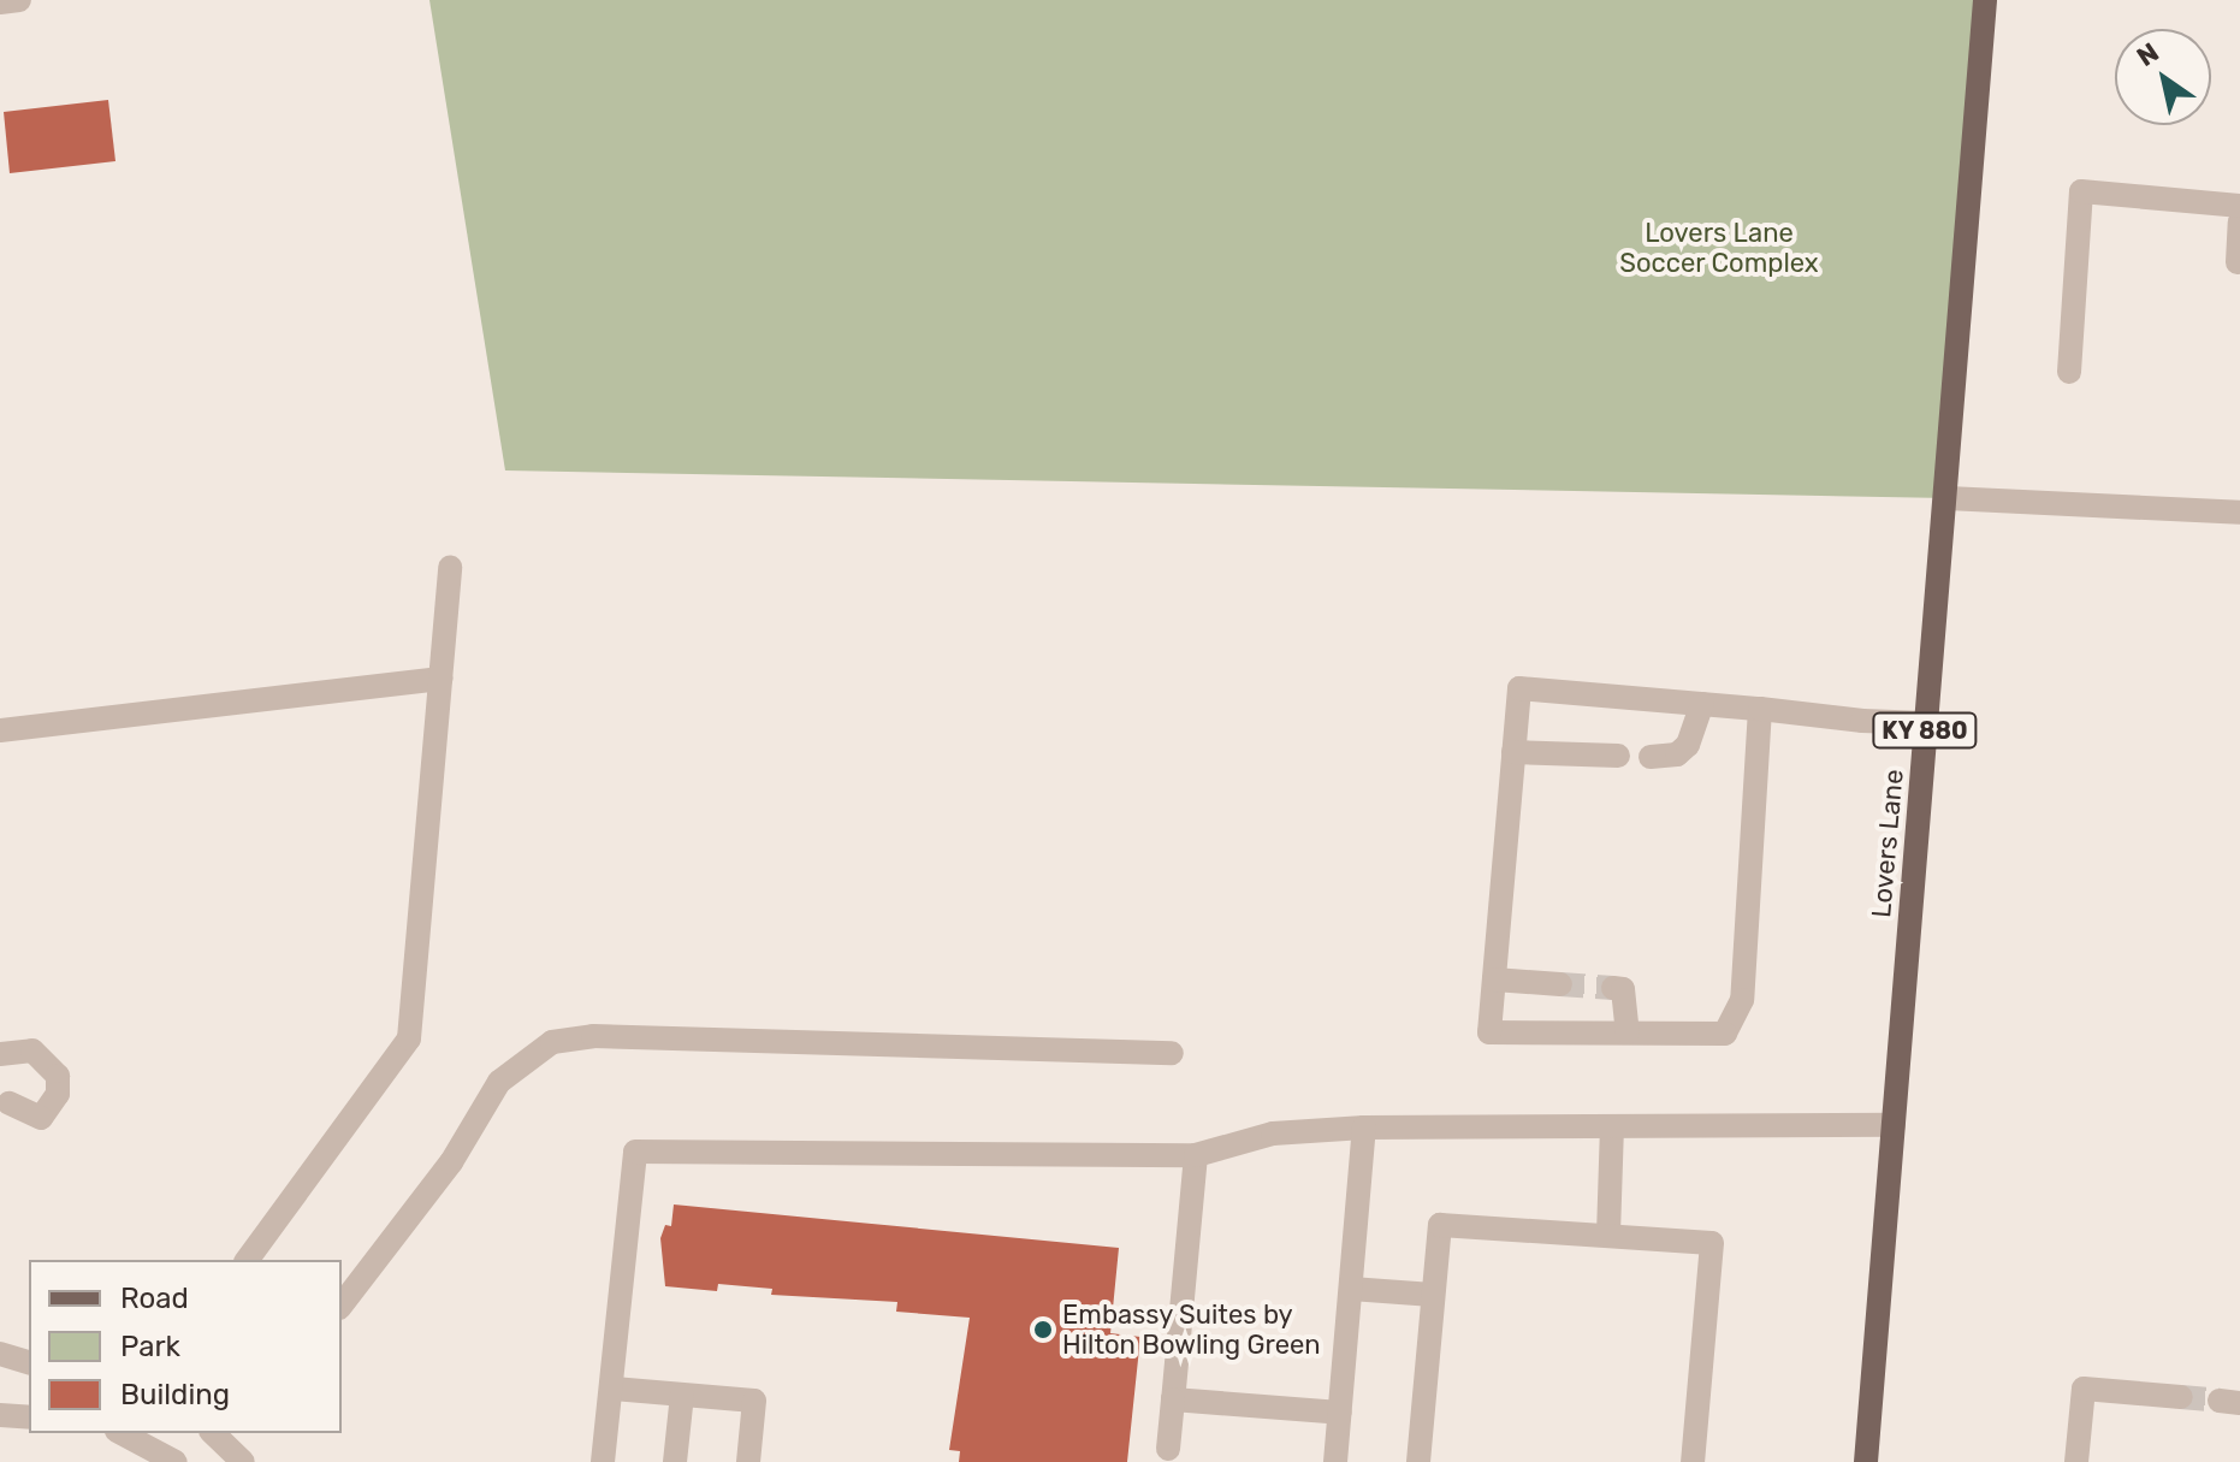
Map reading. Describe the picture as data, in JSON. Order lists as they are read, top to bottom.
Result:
{
  "streets": {
    "main road": ["KY 880", "Lovers Lane"]
  },
  "parks": ["Lovers Lane Soccer Complex"],
  "places": ["Embassy Suites by Hilton Bowling Green"],
  "legend": ["Road", "Park", "Building"],
  "north": "top left"
}
